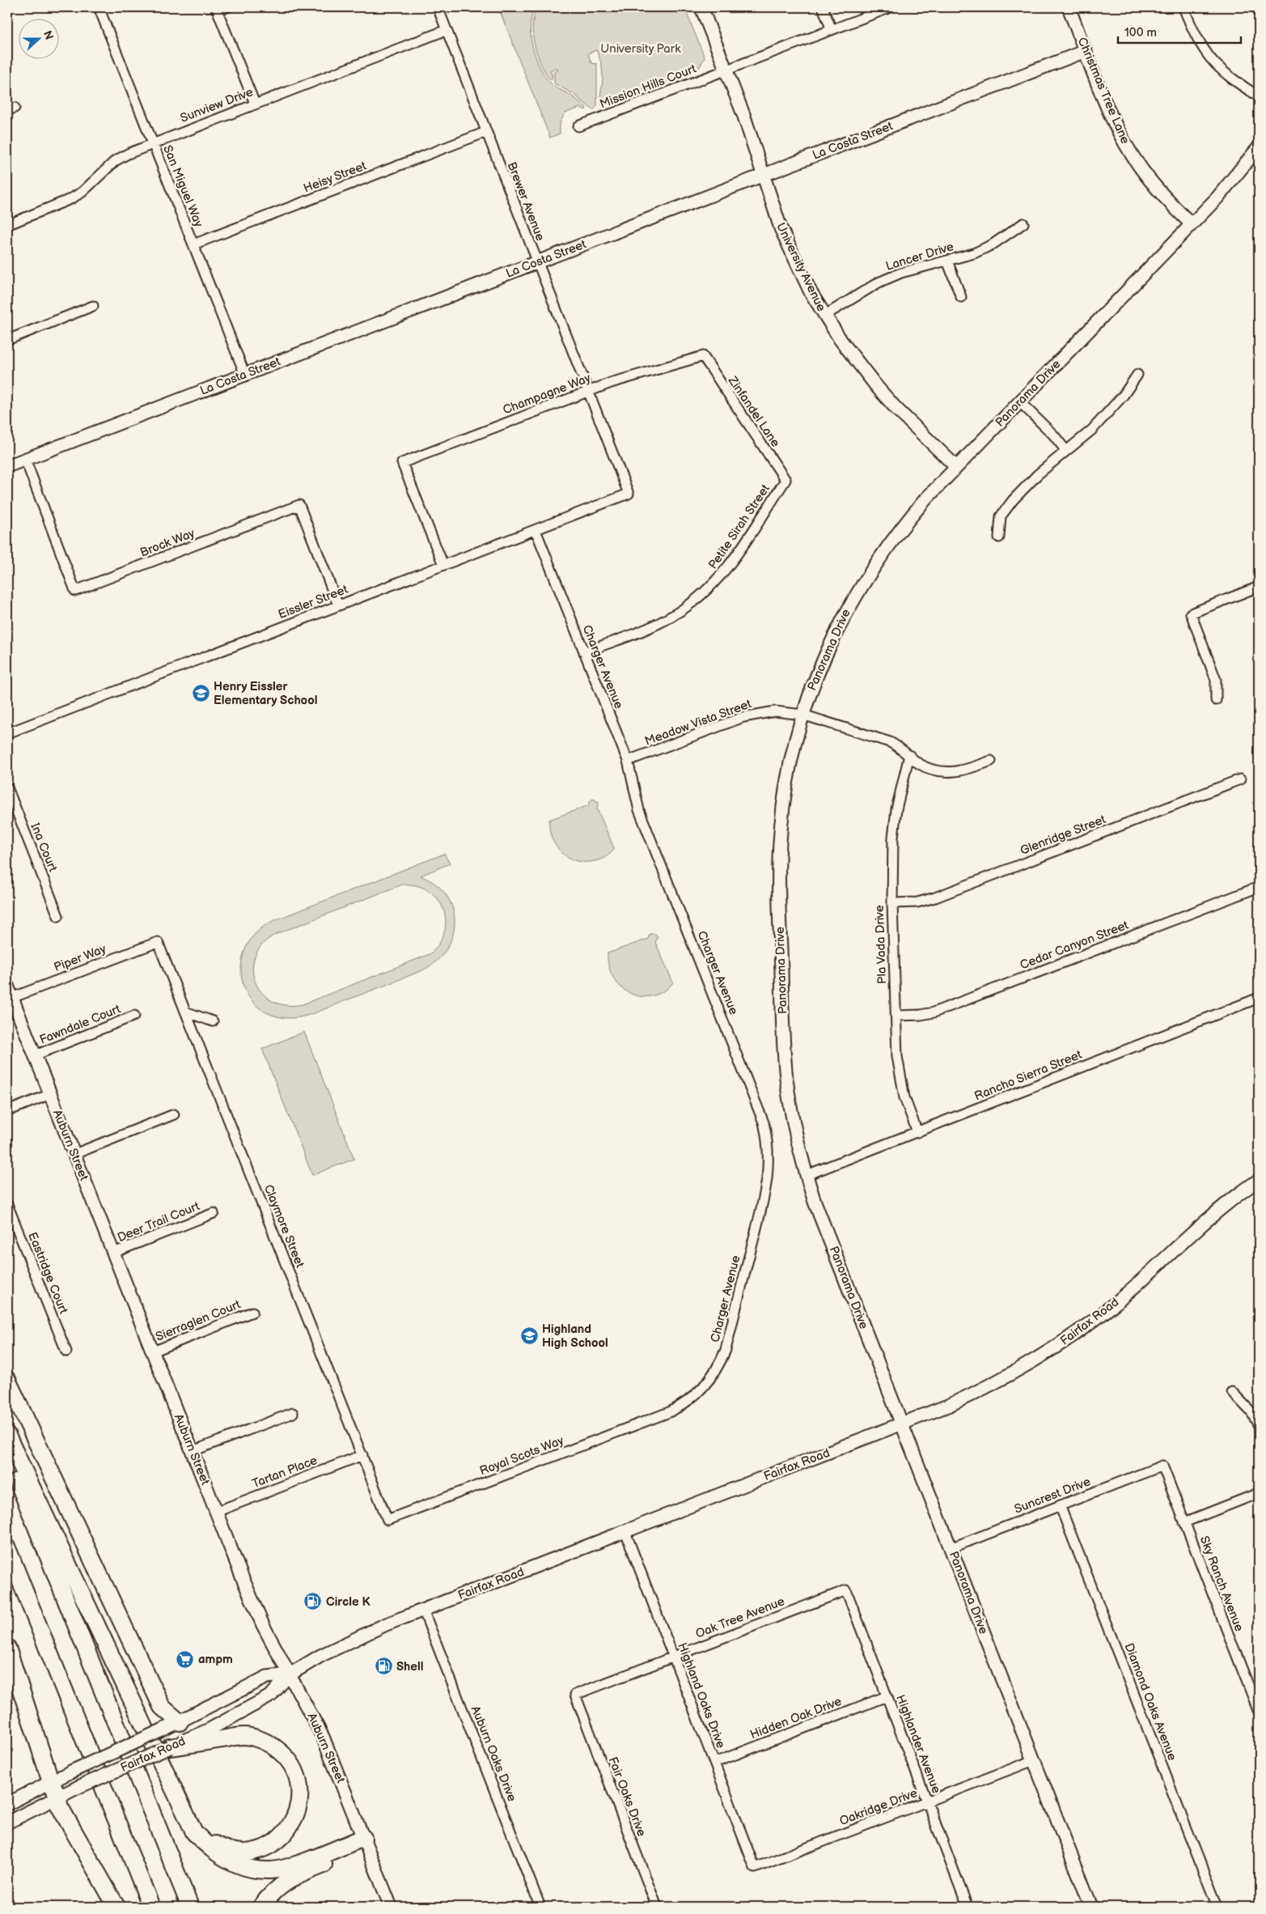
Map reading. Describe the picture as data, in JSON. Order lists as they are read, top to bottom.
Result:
{
  "streets": {
    "street": [
      "Mission Hills Court",
      "Christmas Tree Lane",
      "Sunview Drive",
      "La Costa Street",
      "Heisy Street",
      "San Miguel Way",
      "Brewer Avenue",
      "Lancer Drive",
      "University Avenue",
      "Panorama Drive",
      "Champagne Way",
      "Zinfandel Lane",
      "Petite Sirah Street",
      "Brock Way",
      "Eissler Street",
      "Charger Avenue",
      "Meadow Vista Street",
      "Glenridge Street",
      "Ina Court",
      "Pla Vada Drive",
      "Cedar Canyon Street",
      "Piper Way",
      "Fawndale Court",
      "Rancho Sierra Street",
      "Auburn Street",
      "Deer Trail Court",
      "Claymore Street",
      "Eastridge Court",
      "Sierraglen Court",
      "Fairfax Road",
      "Royal Scots Way",
      "Tartan Place",
      "Suncrest Drive",
      "Sky Ranch Avenue",
      "Oak Tree Avenue",
      "Highland Oaks Drive",
      "Diamond Oaks Avenue",
      "Hidden Oak Drive",
      "Highlander Avenue",
      "Auburn Oaks Drive",
      "Fair Oaks Drive",
      "Oakridge Drive"
    ]
  },
  "crossings": [
    ["Mission Hills Court", "University Avenue"],
    ["Christmas Tree Lane", "La Costa Street"],
    ["Christmas Tree Lane", "Panorama Drive"],
    ["Sunview Drive", "San Miguel Way"],
    ["Sunview Drive", "Brewer Avenue"],
    ["La Costa Street", "San Miguel Way"],
    ["La Costa Street", "Brewer Avenue"],
    ["La Costa Street", "University Avenue"],
    ["La Costa Street", "Brock Way"],
    ["Heisy Street", "San Miguel Way"],
    ["Heisy Street", "Brewer Avenue"],
    ["Brewer Avenue", "Champagne Way"],
    ["Brewer Avenue", "Eissler Street"],
    ["Lancer Drive", "University Avenue"],
    ["University Avenue", "Panorama Drive"],
    ["Panorama Drive", "Meadow Vista Street"],
    ["Panorama Drive", "Rancho Sierra Street"],
    ["Panorama Drive", "Fairfax Road"],
    ["Panorama Drive", "Suncrest Drive"],
    ["Panorama Drive", "Oakridge Drive"],
    ["Champagne Way", "Zinfandel Lane"],
    ["Champagne Way", "Eissler Street"],
    ["Zinfandel Lane", "Petite Sirah Street"],
    ["Petite Sirah Street", "Charger Avenue"],
    ["Brock Way", "Eissler Street"],
    ["Eissler Street", "Charger Avenue"],
    ["Charger Avenue", "Meadow Vista Street"],
    ["Charger Avenue", "Royal Scots Way"],
    ["Meadow Vista Street", "Pla Vada Drive"],
    ["Glenridge Street", "Pla Vada Drive"],
    ["Pla Vada Drive", "Cedar Canyon Street"],
    ["Pla Vada Drive", "Rancho Sierra Street"],
    ["Piper Way", "Auburn Street"],
    ["Piper Way", "Claymore Street"],
    ["Fawndale Court", "Auburn Street"],
    ["Auburn Street", "Deer Trail Court"],
    ["Auburn Street", "Sierraglen Court"],
    ["Auburn Street", "Fairfax Road"],
    ["Auburn Street", "Tartan Place"],
    ["Claymore Street", "Royal Scots Way"],
    ["Claymore Street", "Tartan Place"],
    ["Fairfax Road", "Highland Oaks Drive"],
    ["Fairfax Road", "Auburn Oaks Drive"],
    ["Suncrest Drive", "Sky Ranch Avenue"],
    ["Suncrest Drive", "Diamond Oaks Avenue"],
    ["Oak Tree Avenue", "Highland Oaks Drive"],
    ["Oak Tree Avenue", "Highlander Avenue"],
    ["Oak Tree Avenue", "Fair Oaks Drive"],
    ["Highland Oaks Drive", "Hidden Oak Drive"],
    ["Highland Oaks Drive", "Oakridge Drive"],
    ["Hidden Oak Drive", "Highlander Avenue"],
    ["Highlander Avenue", "Oakridge Drive"]
  ],
  "parks": ["University Park"],
  "places": {
    "school or university": ["Henry Eissler Elementary School", "Highland High School"],
    "fuel station": ["Circle K", "Shell"],
    "supermarket": ["ampm"]
  },
  "scale_bar": "100 m",
  "north": "right"
}
